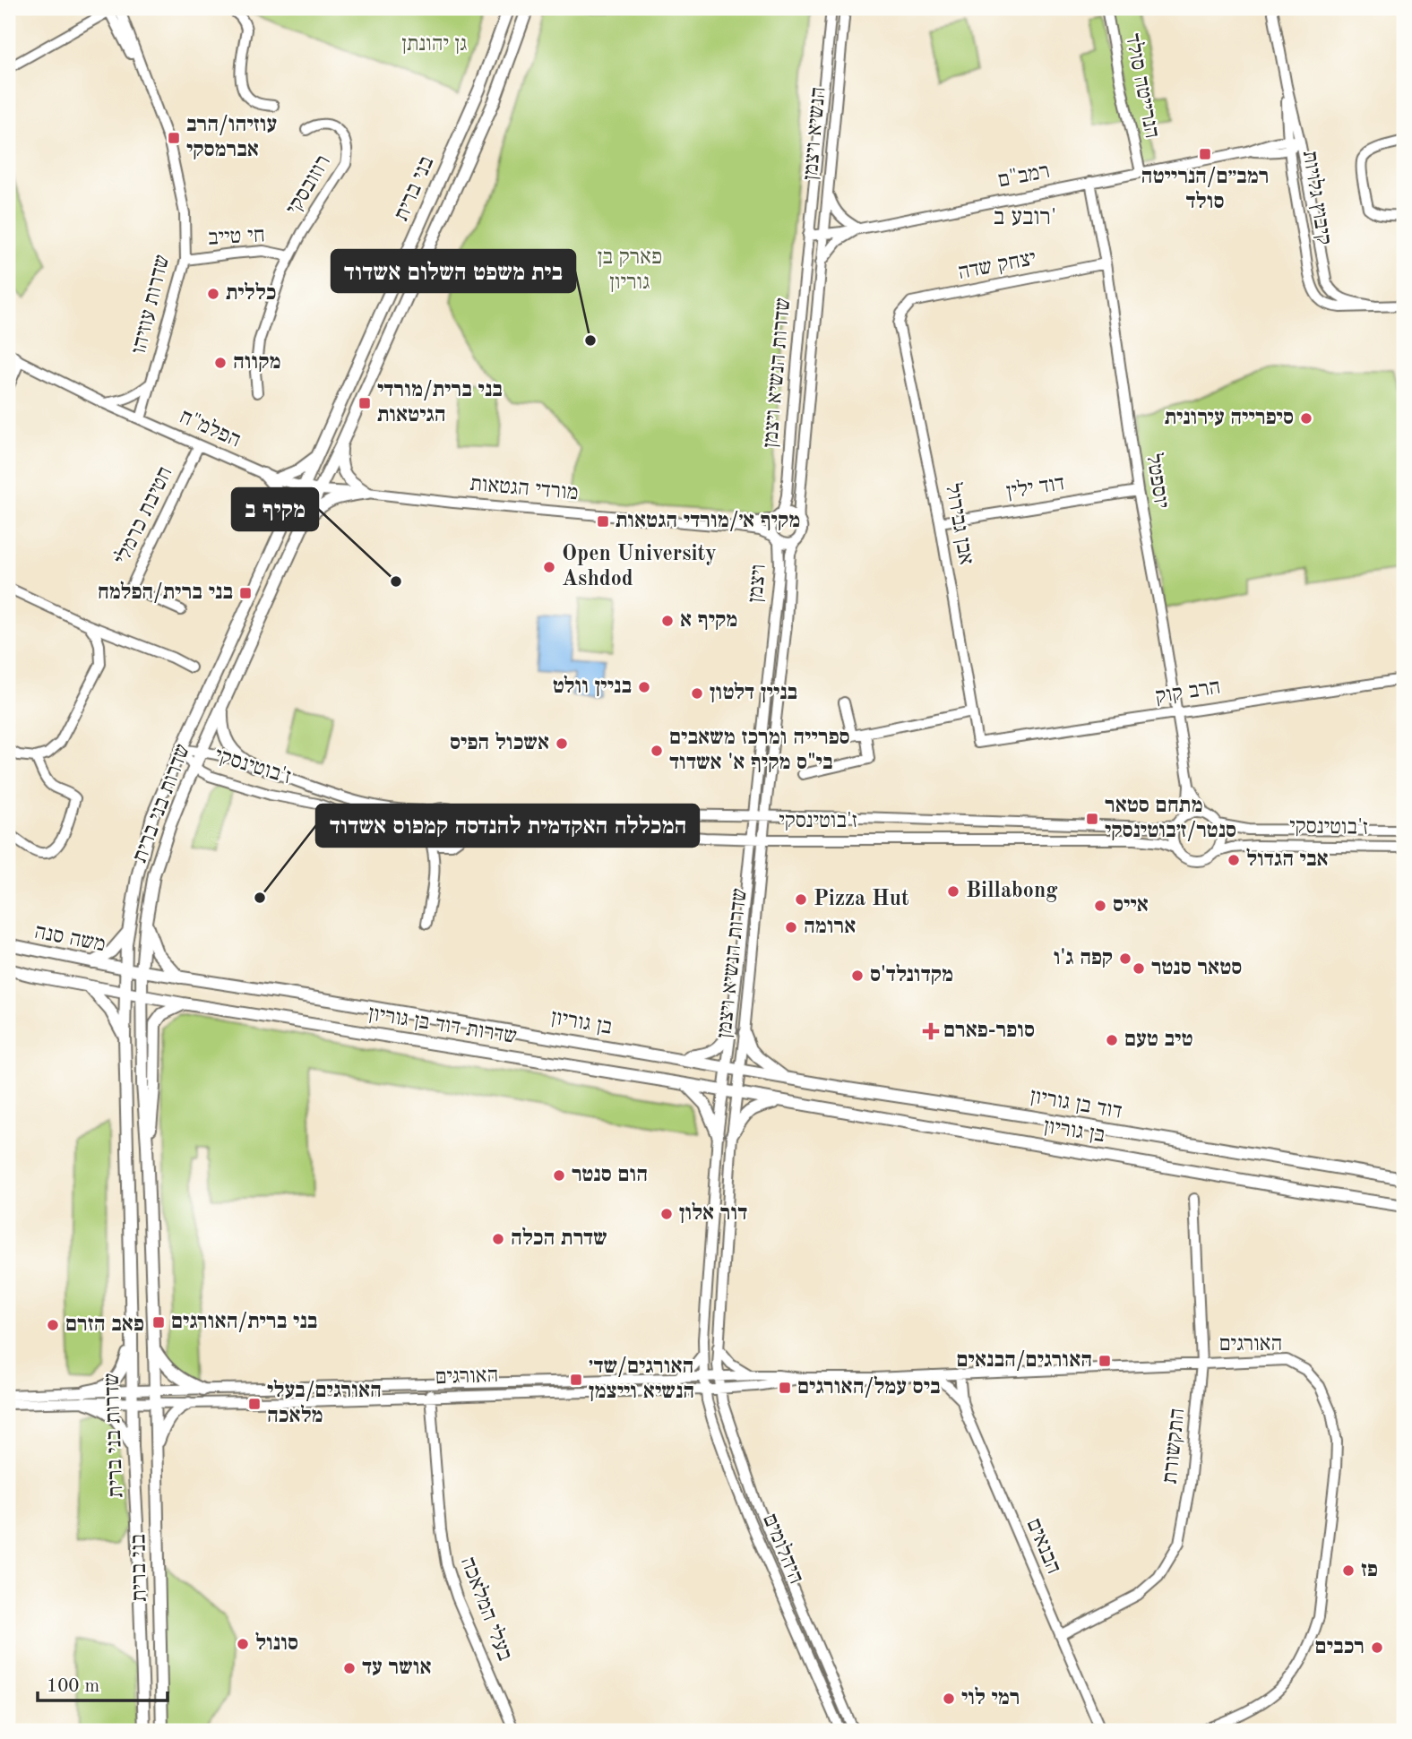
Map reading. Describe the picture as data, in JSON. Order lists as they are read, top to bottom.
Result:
{
  "streets": {
    "main road": [
      "בני ברית",
      "שדרות בני ברית",
      "משה סנה",
      "בן גוריון",
      "שדרות דוד בן גוריון",
      "דוד בן גוריון"
    ],
    "street": [
      "הנרייטה סולד",
      "הנשיא ויצמן",
      "רמב\"ם",
      "רוזובסקי",
      "קיבוץ גלויות",
      "חי טייב",
      "יצחק שדה",
      "שדרות עוזיהו",
      "שדרות הנשיא ויצמן",
      "הפלמ\"ח",
      "יוספטל",
      "דוד ילין",
      "מורדי הגטאות",
      "חטיבת כרמלי",
      "אבן גבירול",
      "ויצמן",
      "הרב קוק",
      "ז'בוטינסקי",
      "האורגים",
      "התקשורת",
      "הבנאים",
      "היהלומים",
      "בעלי המלאכה"
    ]
  },
  "crossings": [
    ["הנרייטה סולד", "רמב\"ם"],
    ["הנשיא ויצמן", "רמב\"ם"],
    ["הנשיא ויצמן", "שדרות הנשיא ויצמן"],
    ["רמב\"ם", "קיבוץ גלויות"],
    ["רמב\"ם", "שדרות הנשיא ויצמן"],
    ["רמב\"ם", "יוספטל"],
    ["רוזובסקי", "חי טייב"],
    ["בני ברית", "הפלמ\"ח"],
    ["בני ברית", "מורדי הגטאות"],
    ["בני ברית", "שדרות בני ברית"],
    ["בני ברית", "האורגים"],
    ["חי טייב", "שדרות עוזיהו"],
    ["יצחק שדה", "יוספטל"],
    ["יצחק שדה", "אבן גבירול"],
    ["שדרות עוזיהו", "הפלמ\"ח"],
    ["שדרות הנשיא ויצמן", "מורדי הגטאות"],
    ["שדרות הנשיא ויצמן", "ויצמן"],
    ["שדרות הנשיא ויצמן", "ז'בוטינסקי"],
    ["שדרות הנשיא ויצמן", "בן גוריון"],
    ["שדרות הנשיא ויצמן", "שדרות דוד בן גוריון"],
    ["שדרות הנשיא ויצמן", "דוד בן גוריון"],
    ["שדרות הנשיא ויצמן", "האורגים"],
    ["שדרות הנשיא ויצמן", "היהלומים"],
    ["הפלמ\"ח", "מורדי הגטאות"],
    ["הפלמ\"ח", "חטיבת כרמלי"],
    ["הפלמ\"ח", "שדרות בני ברית"],
    ["יוספטל", "דוד ילין"],
    ["יוספטל", "הרב קוק"],
    ["יוספטל", "ז'בוטינסקי"],
    ["דוד ילין", "אבן גבירול"],
    ["מורדי הגטאות", "ויצמן"],
    ["מורדי הגטאות", "שדרות בני ברית"],
    ["אבן גבירול", "הרב קוק"],
    ["ויצמן", "ז'בוטינסקי"],
    ["ז'בוטינסקי", "שדרות בני ברית"],
    ["שדרות בני ברית", "משה סנה"],
    ["שדרות בני ברית", "שדרות דוד בן גוריון"],
    ["שדרות בני ברית", "האורגים"],
    ["משה סנה", "שדרות דוד בן גוריון"],
    ["בן גוריון", "שדרות דוד בן גוריון"],
    ["האורגים", "התקשורת"],
    ["האורגים", "הבנאים"],
    ["האורגים", "היהלומים"],
    ["האורגים", "בעלי המלאכה"],
    ["התקשורת", "הבנאים"]
  ],
  "districts": ["רובע ב'"],
  "parks": ["גן יהונתן", "פארק בן גוריון"],
  "places": {
    "transit": [
      "עוזיהו/הרב אברמסקי",
      "רמב״ם/הנרייטה סולד",
      "בני ברית/מורדי הגיטאות",
      "מקיף א׳/מורדי הגטאות",
      "בני ברית/הפלמח",
      "מתחם סטאר סנטר/ז׳בוטינסקי",
      "בני ברית/האורגים",
      "האורגים/הבנאים",
      "האורגים/שד׳ הנשיא וייצמן",
      "ביס עמל/האורגים",
      "האורגים/בעלי מלאכה"
    ],
    "other": [
      "כללית",
      "בית משפט השלום אשדוד",
      "מקווה",
      "סיפרייה עירונית",
      "Open University Ashdod",
      "מקיף ב",
      "מקיף א",
      "בניין וולט",
      "בניין דלטון",
      "אשכול הפיס",
      "ספרייה ומרכז משאבים בי\"ס מקיף א' אשדוד",
      "אבי הגדול",
      "Billabong",
      "המכללה האקדמית להנדסה קמפוס אשדוד",
      "Pizza Hut",
      "אייס",
      "ארומה",
      "קפה ג'ו",
      "סטאר סנטר",
      "מקדונלד'ס",
      "טיב טעם",
      "הום סנטר",
      "דור אלון",
      "שדרת הכלה",
      "פאב הזרם",
      "פז",
      "סונול",
      "רכבים",
      "אושר עד",
      "רמי לוי"
    ],
    "health": ["סופר-פארם"]
  },
  "scale_bar": "100 m"
}
